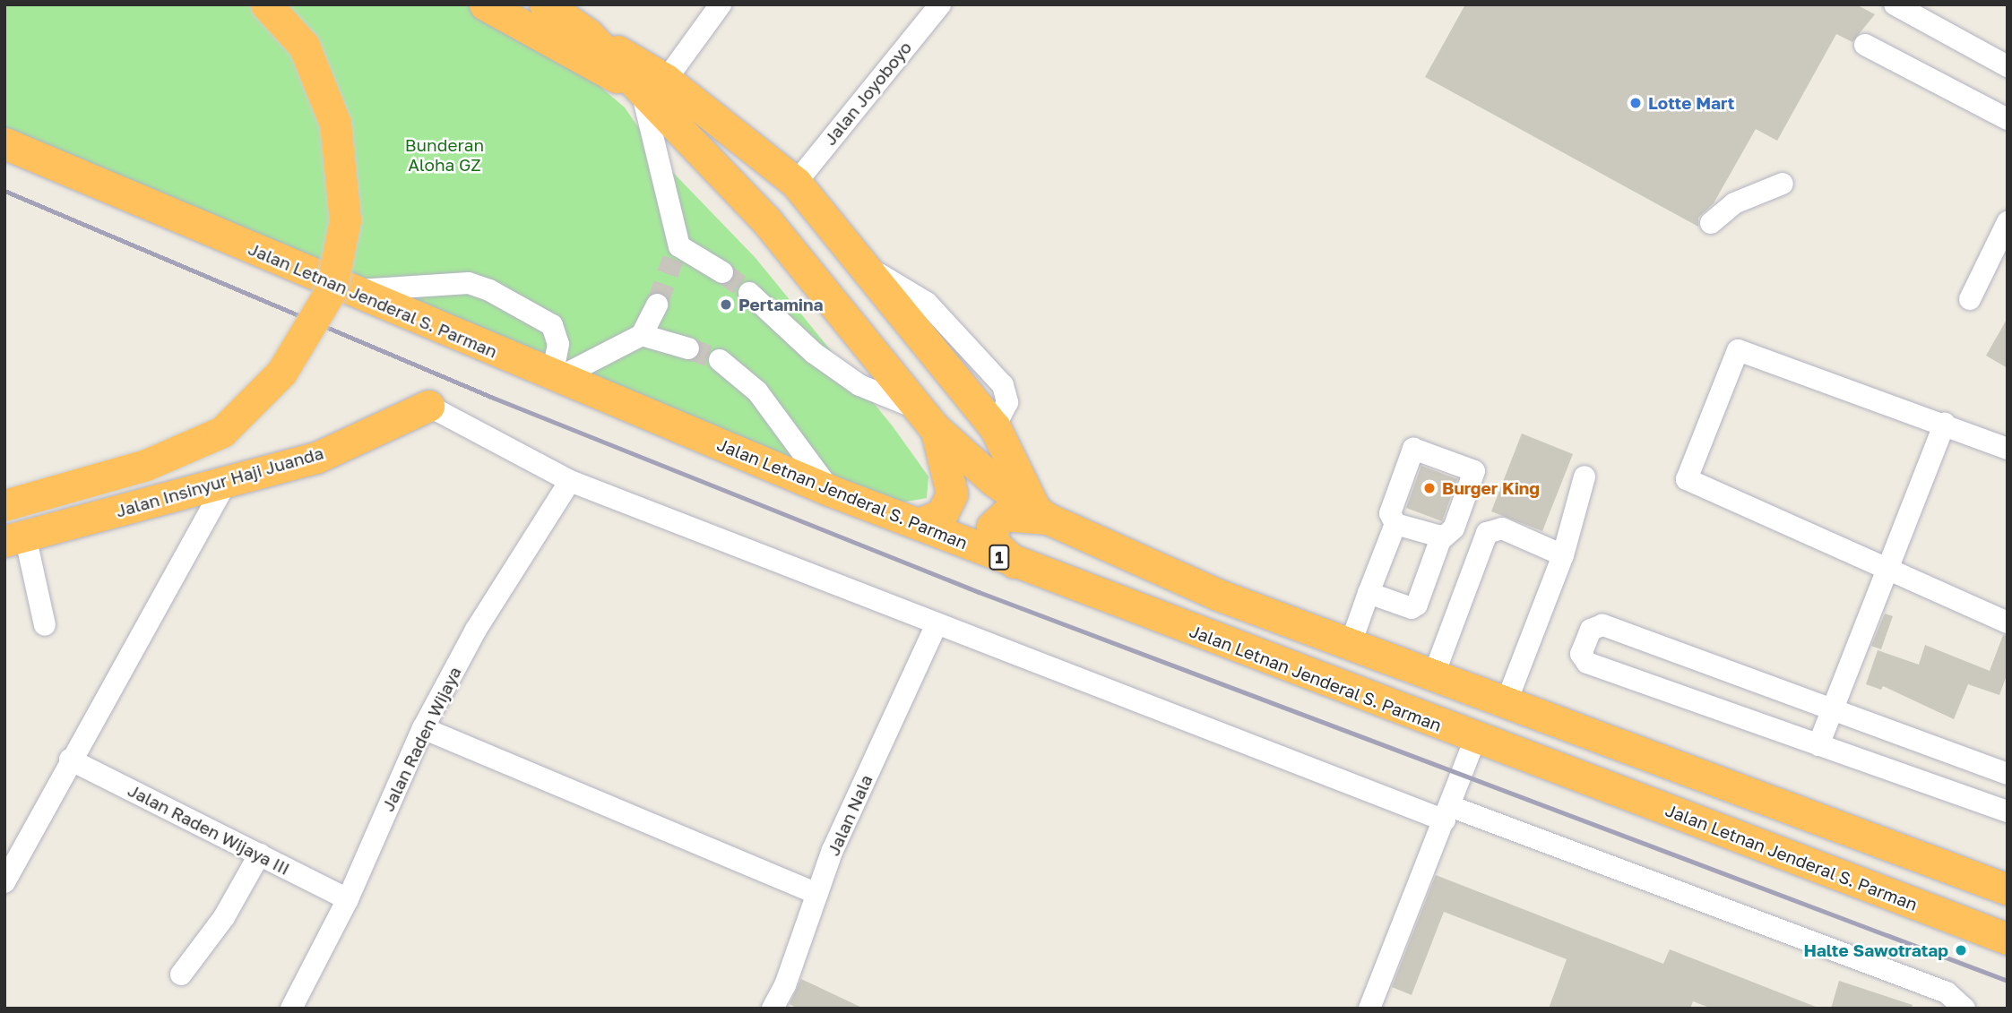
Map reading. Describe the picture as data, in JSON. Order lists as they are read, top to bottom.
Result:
{
  "streets": {
    "highway": ["Jalan Letnan Jenderal S. Parman", "Jalan Insinyur Haji Juanda", "1"],
    "street": [
      "Jalan Joyoboyo",
      "Jalan Raden Wijaya",
      "Jalan Nala",
      "Jalan Raden Wijaya III"
    ]
  },
  "crossings": [
    ["Jalan Raden Wijaya", "Jalan Raden Wijaya III"]
  ],
  "parks": ["Bunderan Aloha GZ"],
  "places": [
    "Lotte Mart",
    "Pertamina",
    "Burger King",
    "Halte Sawotratap"
  ]
}
